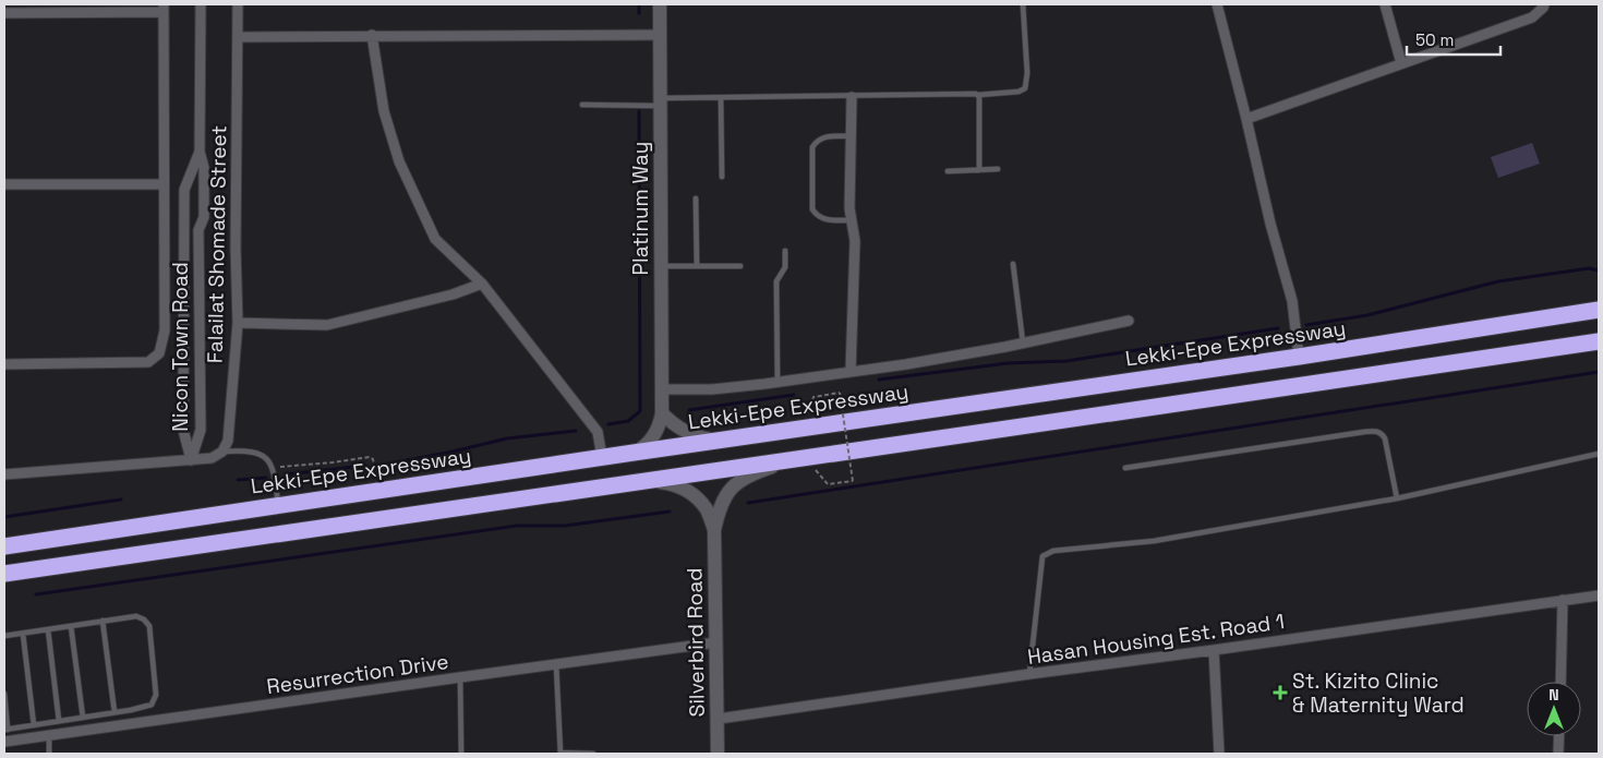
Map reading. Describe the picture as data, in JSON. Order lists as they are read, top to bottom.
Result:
{
  "streets": {
    "highway": ["Lekki-Epe Expressway"],
    "street": [
      "Platinum Way",
      "Falailat Shomade Street",
      "Nicon Town Road",
      "Hasan Housing Est. Road 1",
      "Silverbird Road",
      "Resurrection Drive"
    ]
  },
  "crossings": [
    ["Platinum Way", "Lekki-Epe Expressway"],
    ["Hasan Housing Est. Road 1", "Silverbird Road"],
    ["Silverbird Road", "Resurrection Drive"]
  ],
  "places": {
    "health": ["St. Kizito Clinic & Maternity Ward"]
  },
  "scale_bar": "50 m",
  "north": "top"
}
